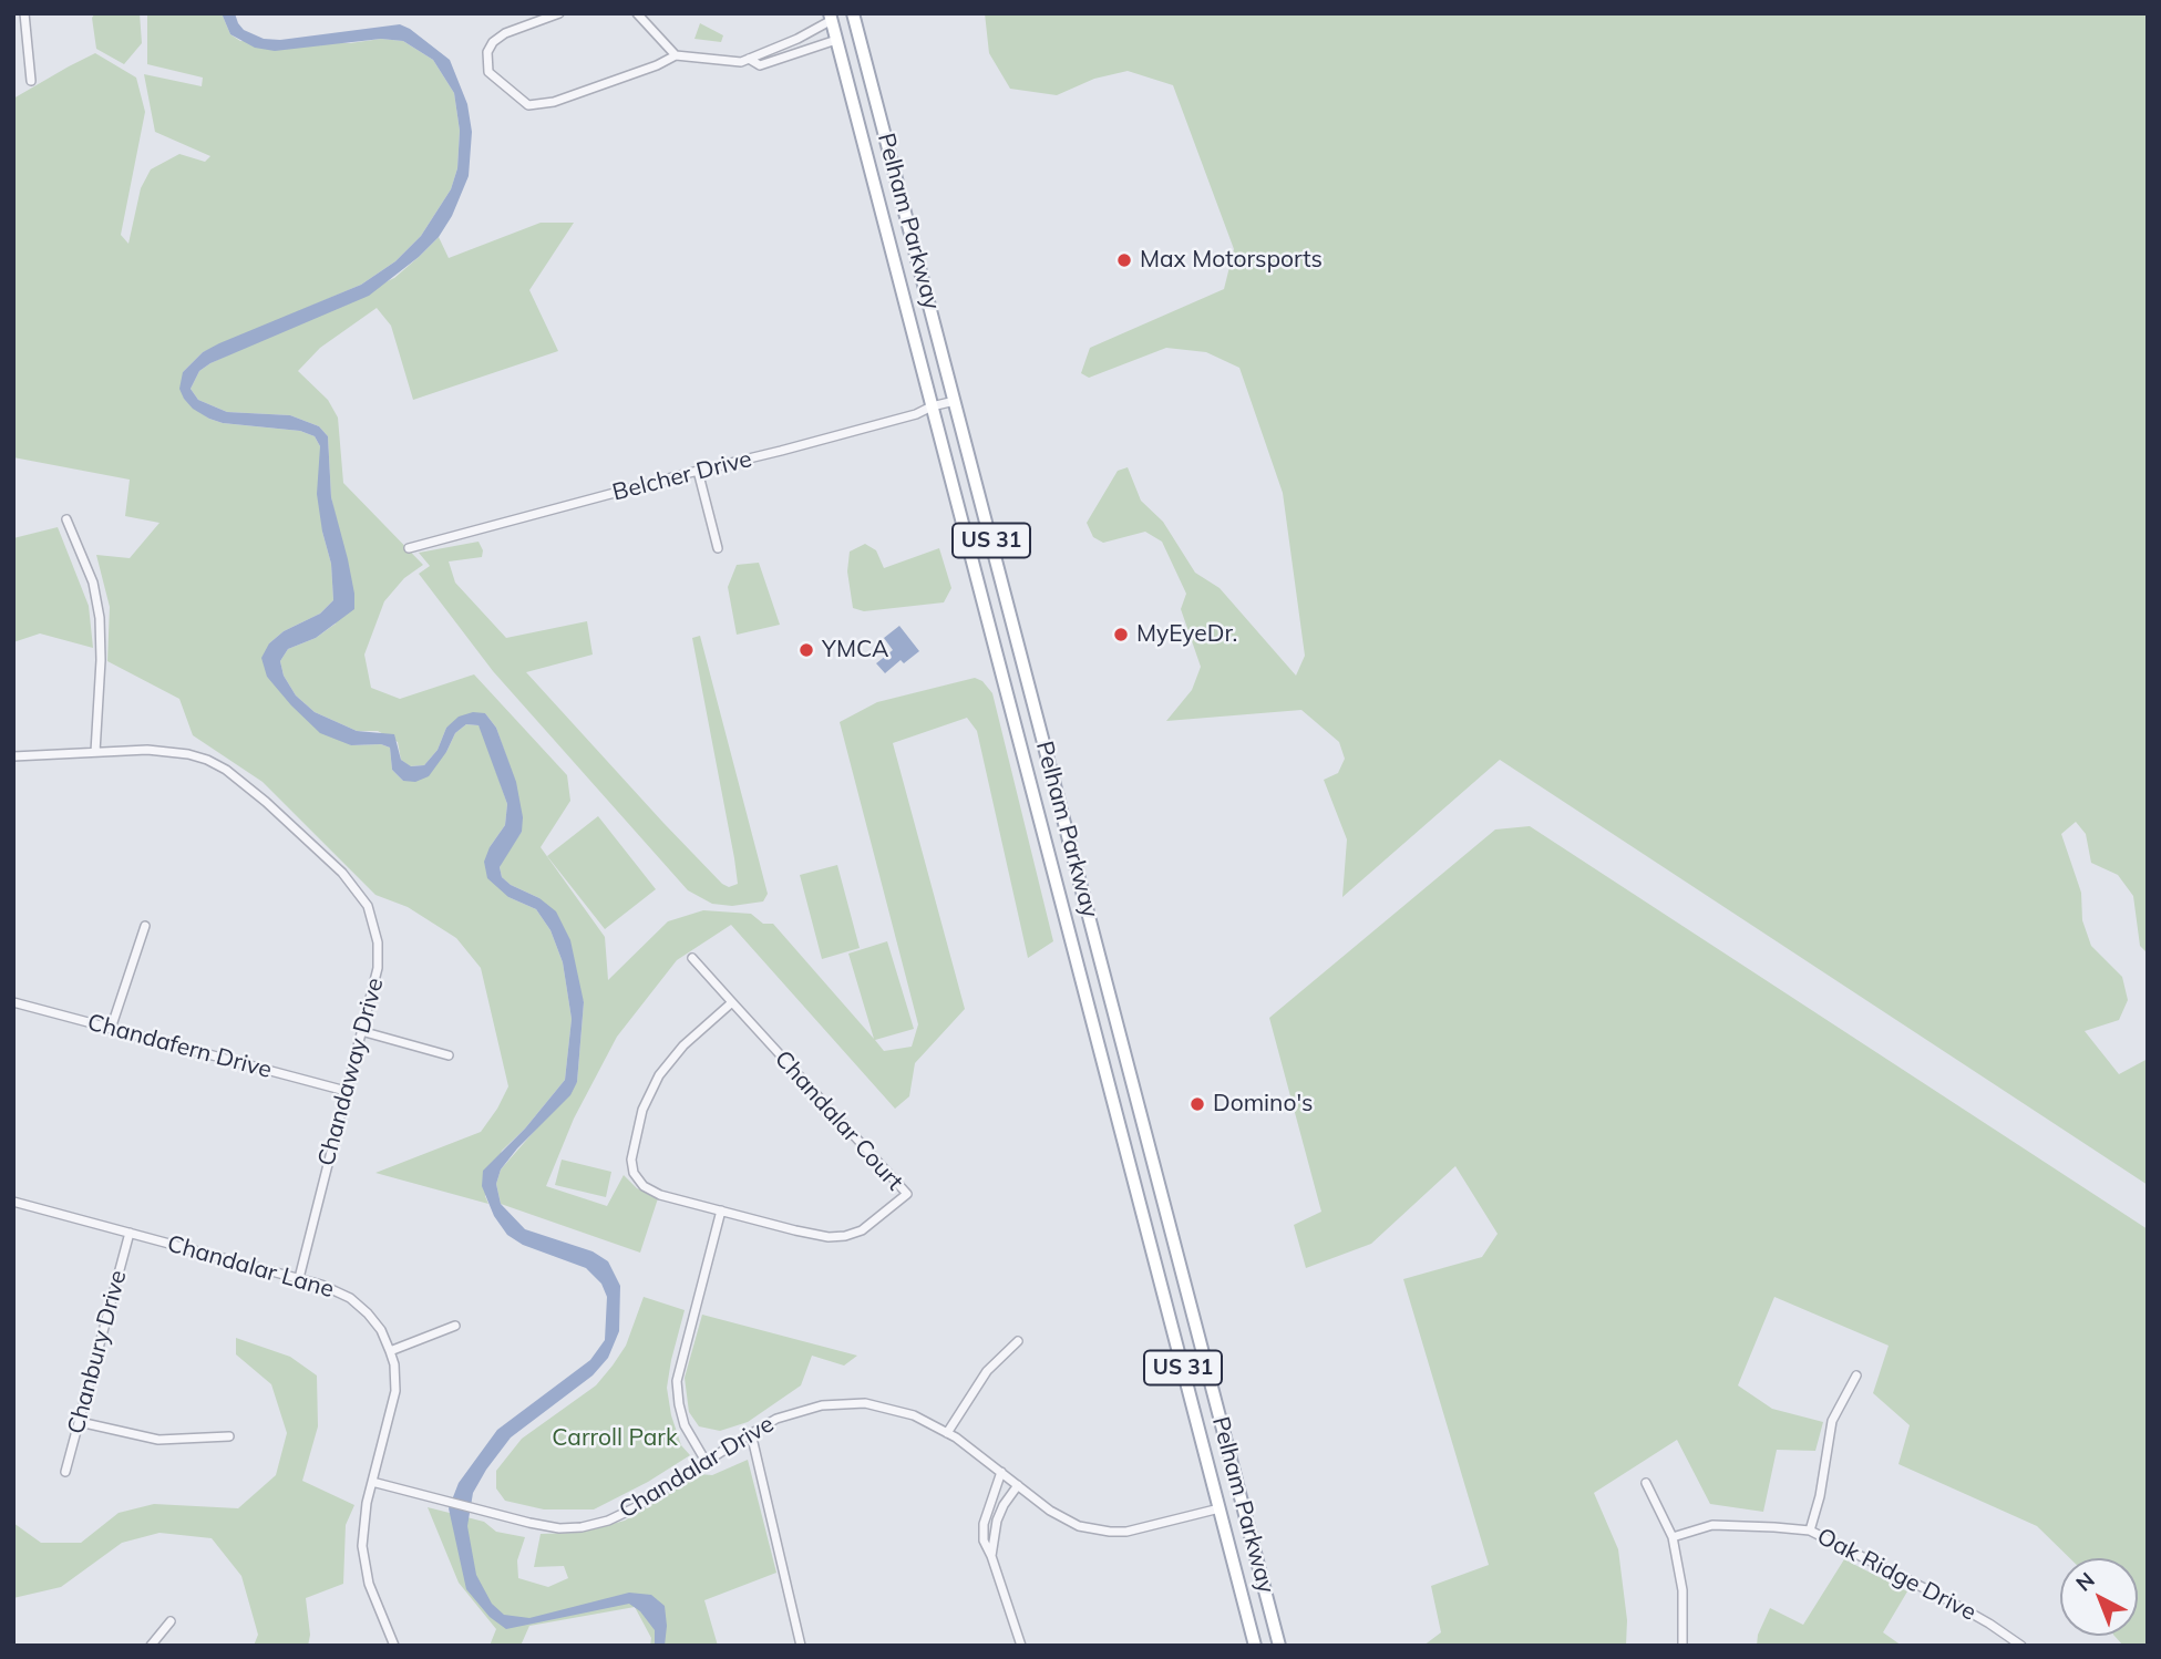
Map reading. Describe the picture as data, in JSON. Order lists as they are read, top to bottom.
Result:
{
  "streets": {
    "main road": ["Pelham Parkway", "US 31"],
    "street": [
      "Belcher Drive",
      "Chandafern Drive",
      "Chandaway Drive",
      "Chandalar Court",
      "Chandalar Lane",
      "Chanbury Drive",
      "Chandalar Drive",
      "Oak Ridge Drive"
    ]
  },
  "crossings": [
    ["Pelham Parkway", "Belcher Drive"],
    ["Pelham Parkway", "Chandalar Drive"],
    ["Chandafern Drive", "Chandaway Drive"],
    ["Chandaway Drive", "Chandalar Lane"],
    ["Chandalar Lane", "Chanbury Drive"],
    ["Chandalar Lane", "Chandalar Drive"]
  ],
  "parks": ["Carroll Park"],
  "places": [
    "Max Motorsports",
    "MyEyeDr.",
    "YMCA",
    "Domino's"
  ],
  "north": "top left"
}
